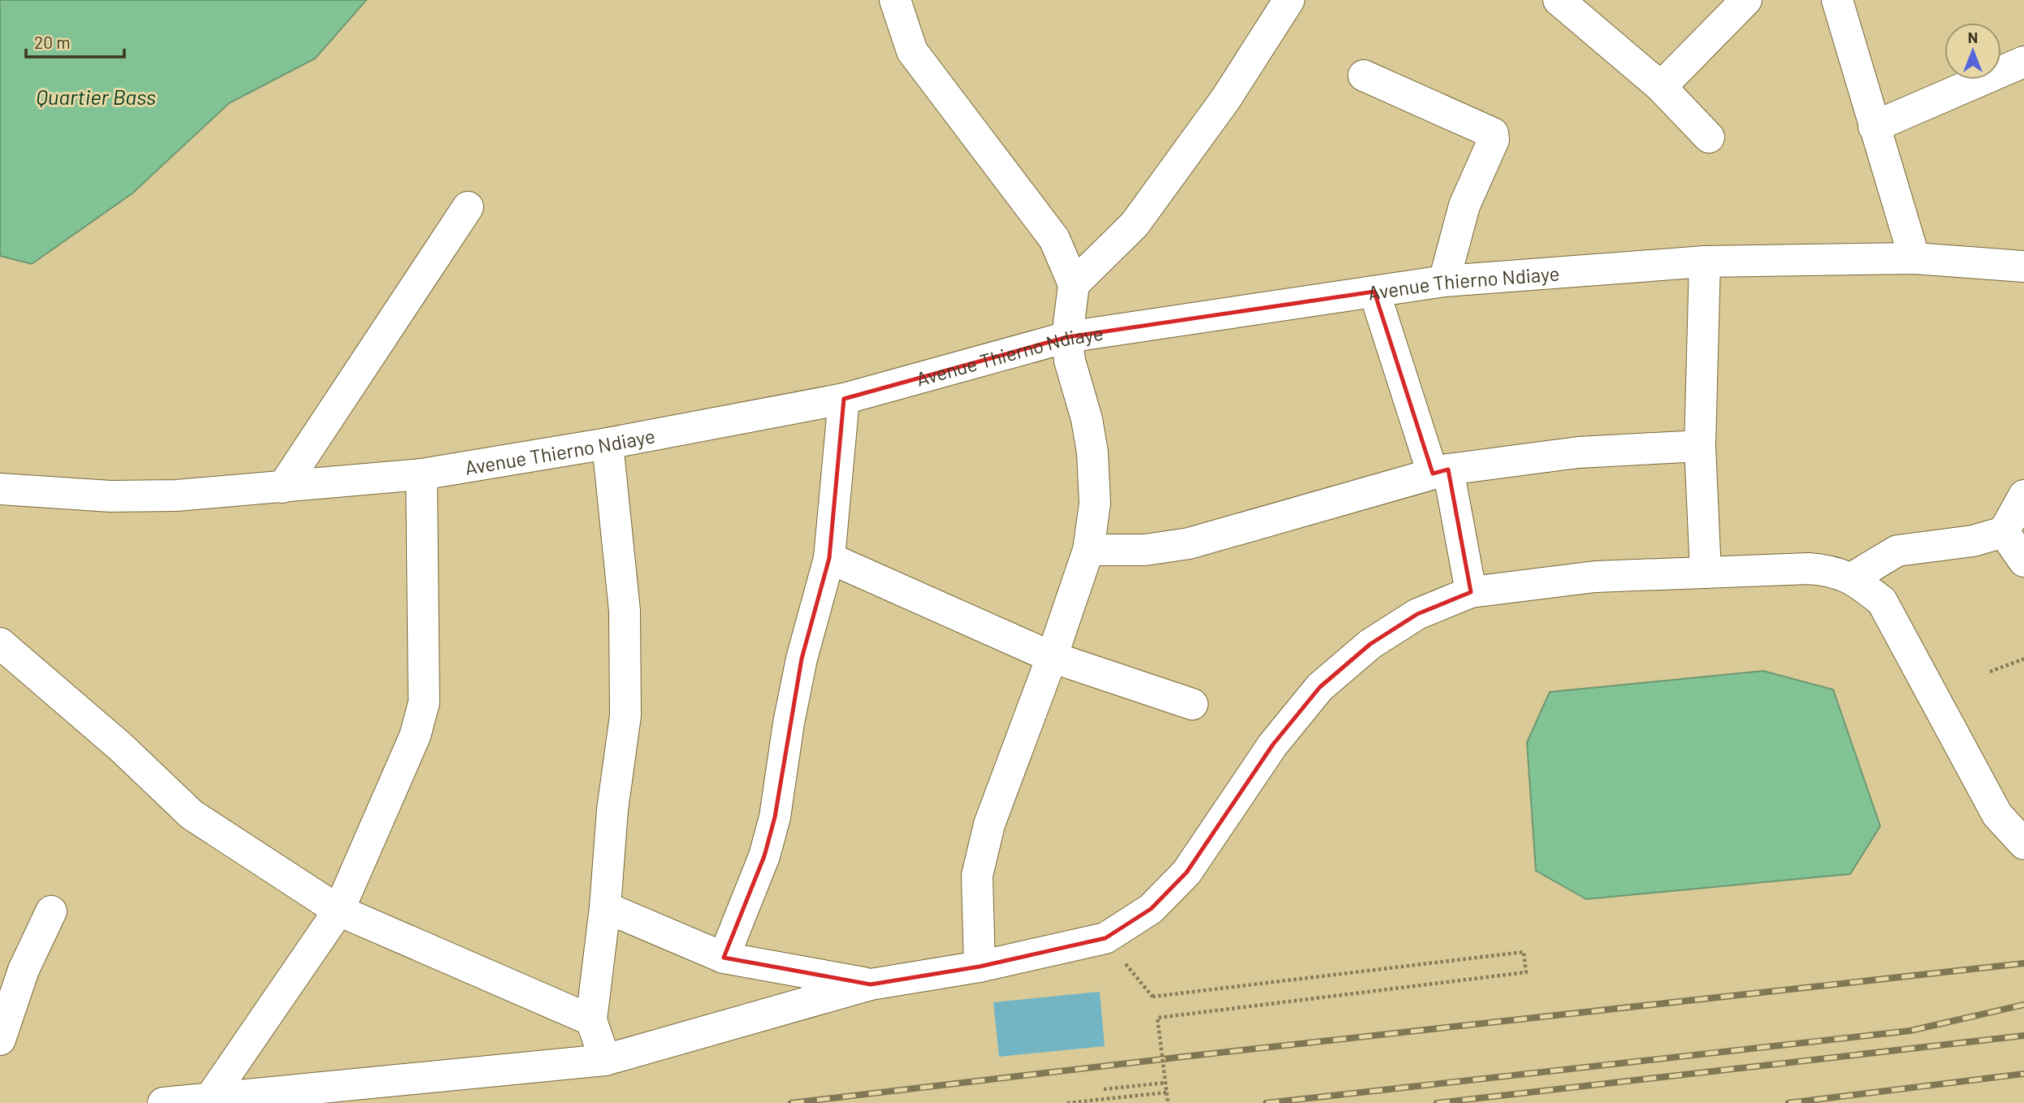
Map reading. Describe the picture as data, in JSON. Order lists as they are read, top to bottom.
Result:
{
  "streets": {
    "street": ["Avenue Thierno Ndiaye"]
  },
  "water": ["Quartier Bass"],
  "scale_bar": "20 m",
  "north": "top"
}
